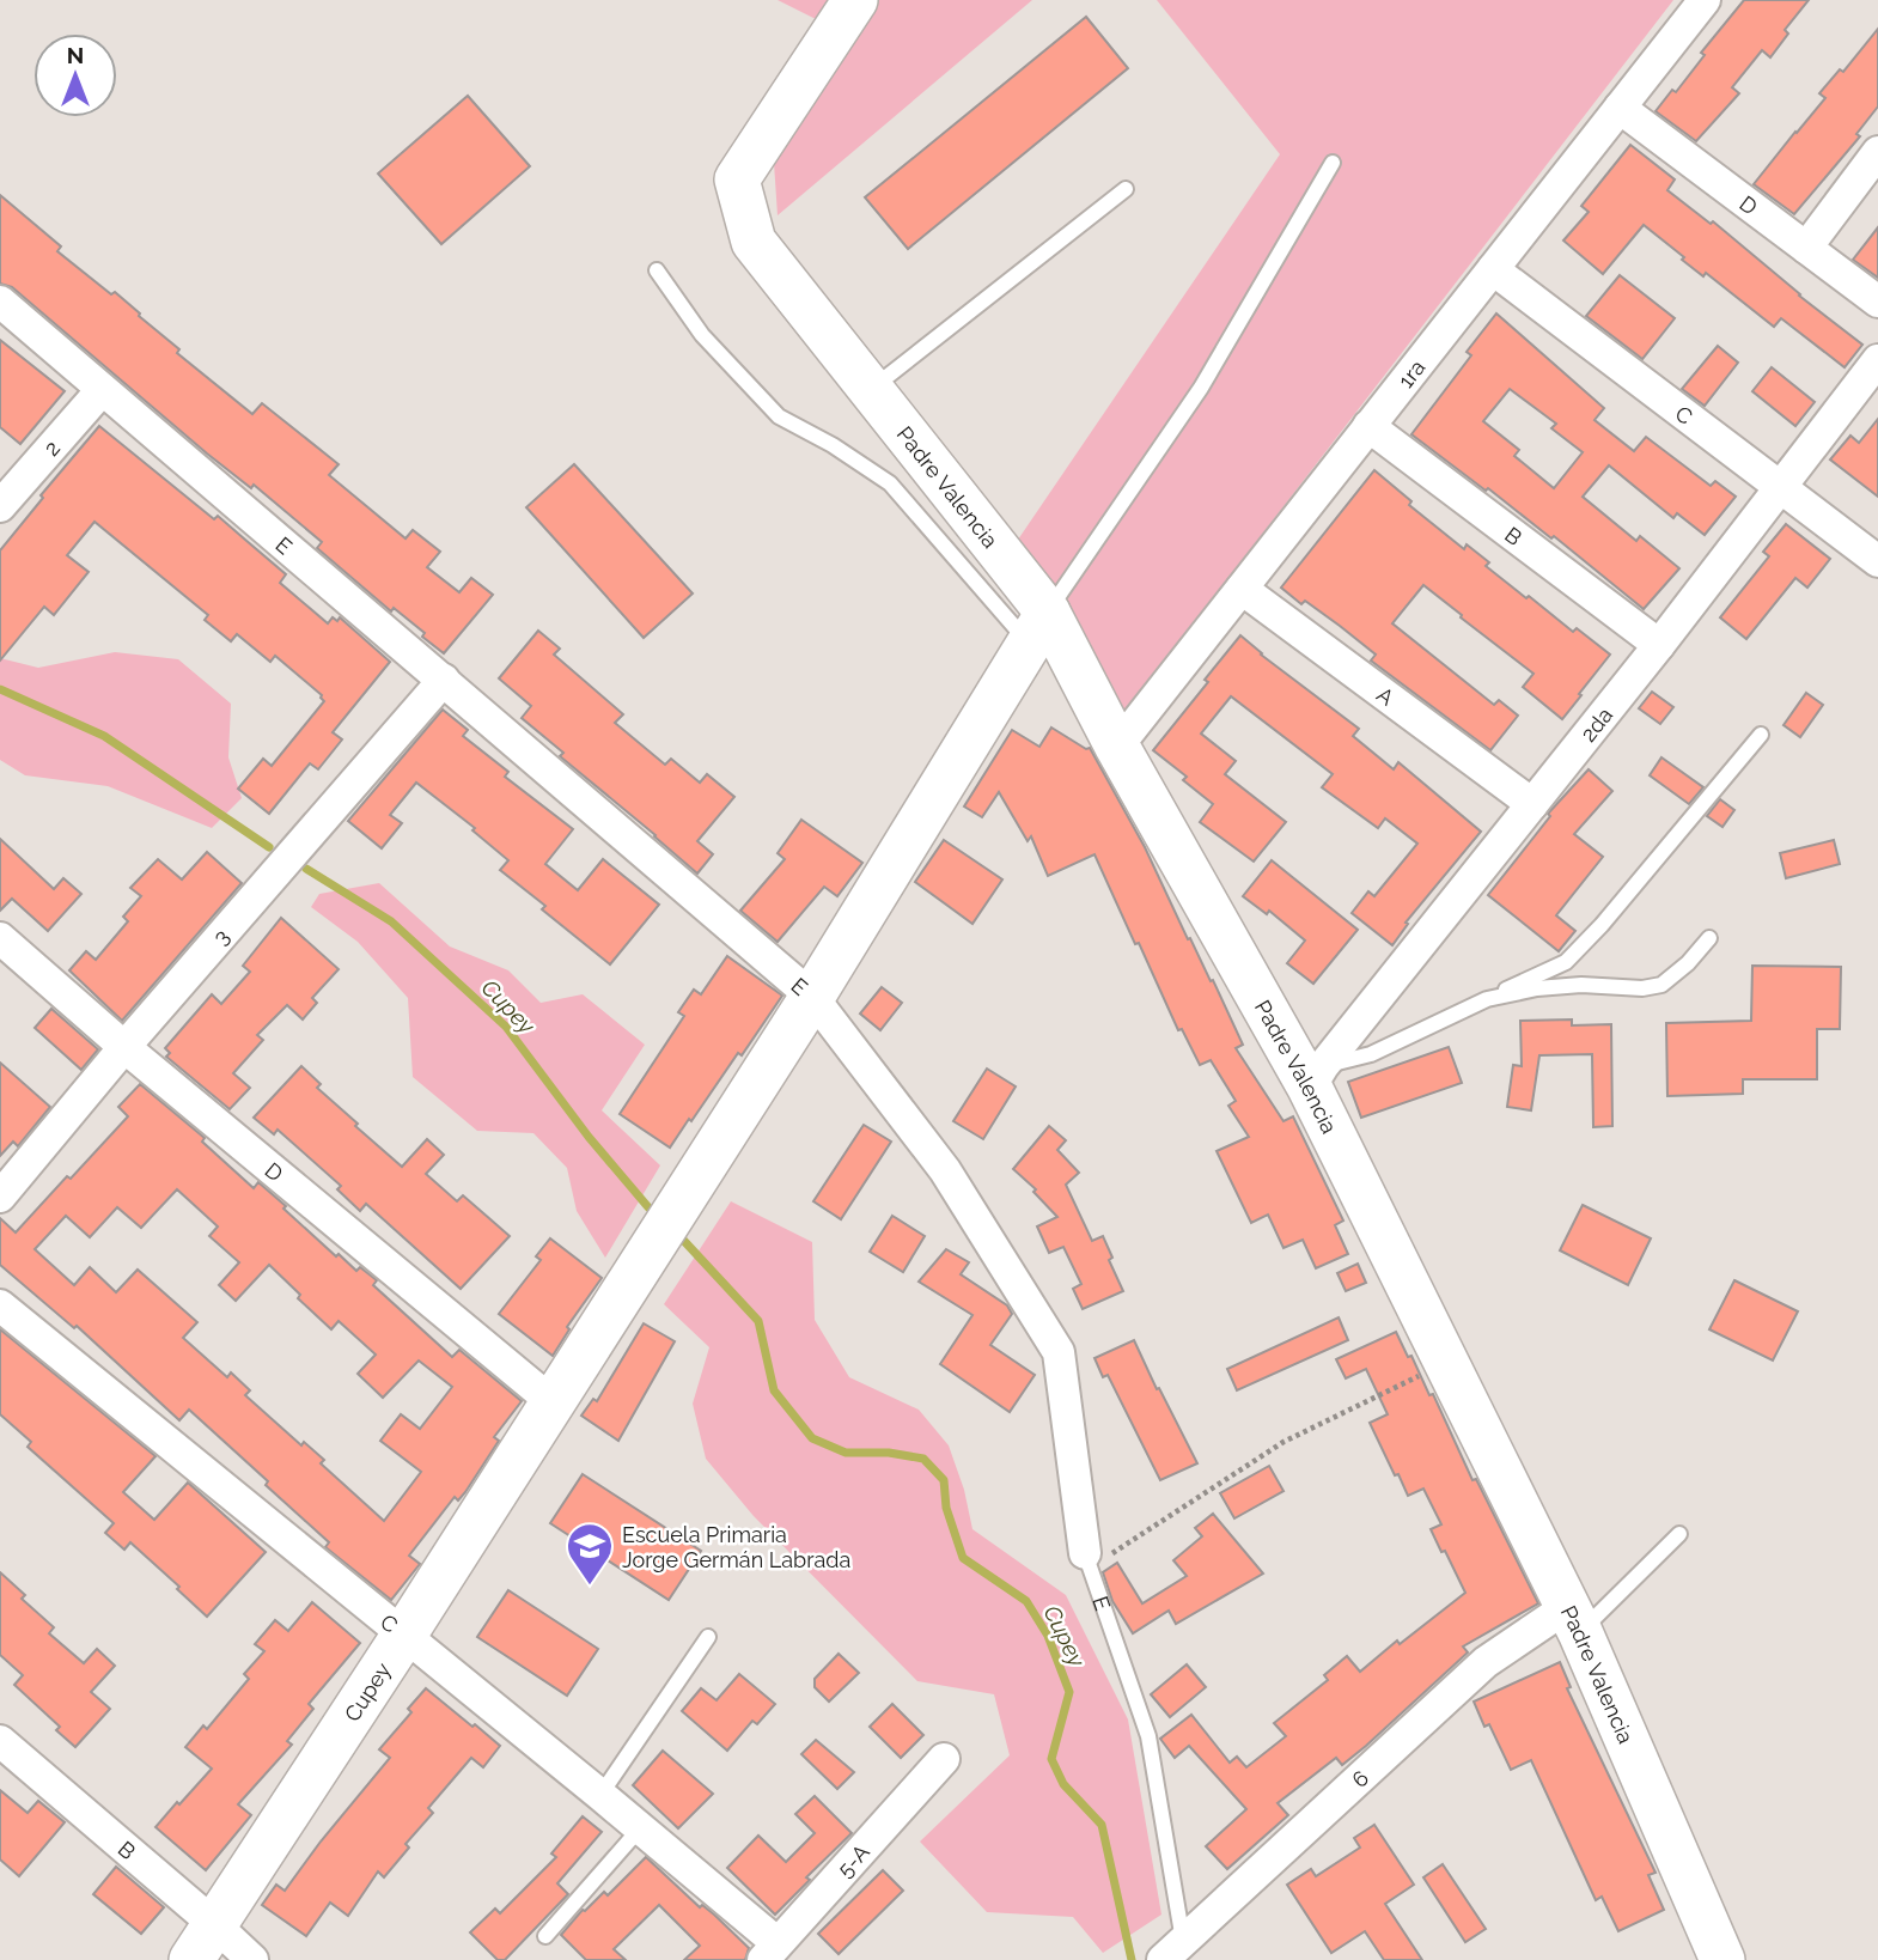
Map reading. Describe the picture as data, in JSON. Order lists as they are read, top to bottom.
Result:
{
  "streets": {
    "street": [
      "D",
      "1ra",
      "C",
      "2",
      "Padre Valencia",
      "B",
      "E",
      "A",
      "2da",
      "3",
      "Cupey",
      "6",
      "5-A"
    ]
  },
  "crossings": [
    ["D", "1ra"],
    ["D", "3"],
    ["D", "Cupey"],
    ["1ra", "C"],
    ["1ra", "Padre Valencia"],
    ["1ra", "B"],
    ["1ra", "A"],
    ["C", "2da"],
    ["C", "Cupey"],
    ["C", "5-A"],
    ["2", "E"],
    ["Padre Valencia", "2da"],
    ["Padre Valencia", "Cupey"],
    ["Padre Valencia", "6"],
    ["B", "2da"],
    ["B", "Cupey"],
    ["E", "3"],
    ["E", "Cupey"],
    ["E", "6"],
    ["A", "2da"]
  ],
  "water": ["Cupey"],
  "places": {
    "school or university": ["Escuela Primaria Jorge Germán Labrada"]
  },
  "north": "top"
}
